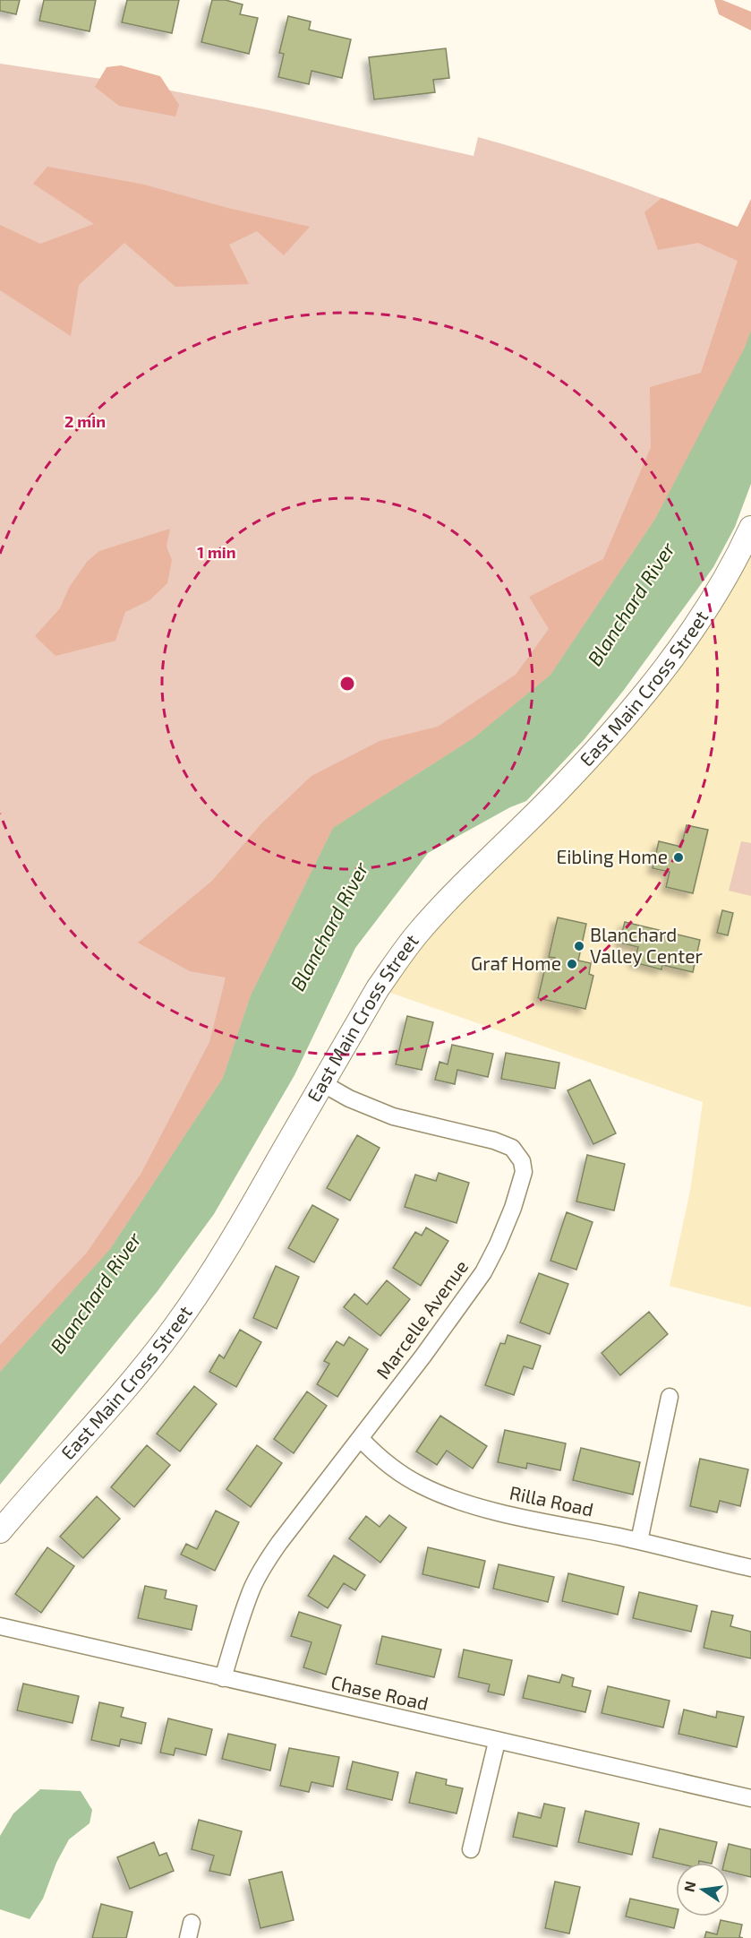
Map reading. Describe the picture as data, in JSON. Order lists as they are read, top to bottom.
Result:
{
  "streets": {
    "main road": ["East Main Cross Street"],
    "street": ["Marcelle Avenue", "Rilla Road", "Chase Road"]
  },
  "crossings": [
    ["East Main Cross Street", "Marcelle Avenue"],
    ["Marcelle Avenue", "Rilla Road"],
    ["Marcelle Avenue", "Chase Road"]
  ],
  "water": ["Blanchard River"],
  "places": ["Eibling Home", "Blanchard Valley Center", "Graf Home"],
  "north": "left",
  "rings": ["2 min", "1 min"]
}
